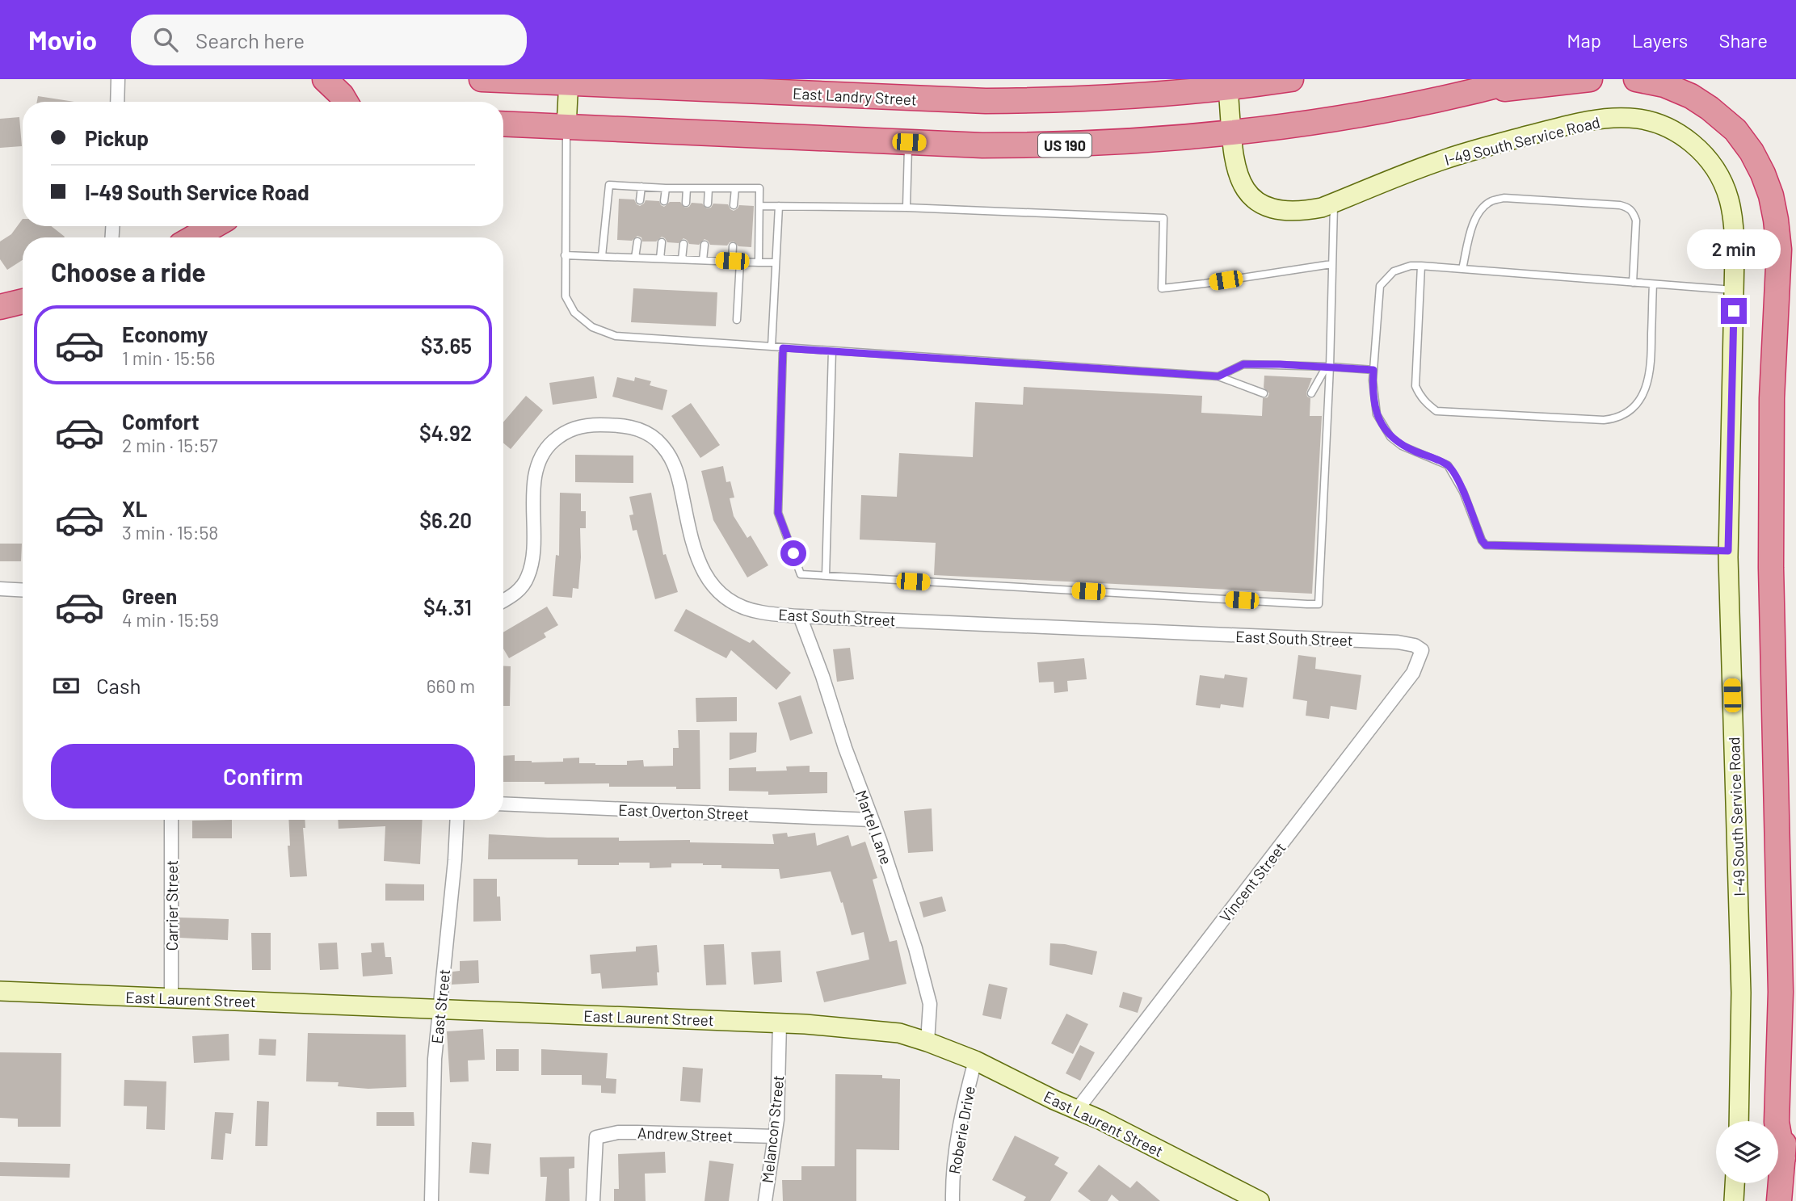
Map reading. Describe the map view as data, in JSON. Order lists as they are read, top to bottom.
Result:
{
  "streets": {
    "highway": ["East Landry Street", "US 190"],
    "street": [
      "I-49 South Service Road",
      "East South Street",
      "East Overton Street",
      "Martel Lane",
      "Vincent Street",
      "Carrier Street",
      "East Laurent Street",
      "East Street",
      "Melancon Street",
      "Roberie Drive",
      "Andrew Street"
    ]
  },
  "crossings": [
    ["East Landry Street", "I-49 South Service Road"],
    ["I-49 South Service Road", "US 190"],
    ["East South Street", "Martel Lane"],
    ["East South Street", "Vincent Street"],
    ["East Overton Street", "Martel Lane"],
    ["Martel Lane", "East Laurent Street"],
    ["Vincent Street", "East Laurent Street"],
    ["Carrier Street", "East Laurent Street"],
    ["East Laurent Street", "East Street"],
    ["East Laurent Street", "Melancon Street"],
    ["East Laurent Street", "Roberie Drive"],
    ["Melancon Street", "Andrew Street"]
  ],
  "page": {
    "header": "Movio",
    "search": "Search here",
    "nav": ["Map", "Layers", "Share"],
    "banner": ["Pickup", "I-49 South Service Road"],
    "bubble": "2 min",
    "heading": "Choose a ride",
    "list": [
      {
        "name": "Economy",
        "note": "1 min · 15:56",
        "value": "$3.65"
      },
      {
        "name": "Comfort",
        "note": "2 min · 15:57",
        "value": "$4.92"
      },
      {
        "name": "XL",
        "note": "3 min · 15:58",
        "value": "$6.20"
      },
      {
        "name": "Green",
        "note": "4 min · 15:59",
        "value": "$4.31"
      }
    ],
    "pay": ["Cash", "660 m"],
    "buttons": "Confirm"
  }
}
